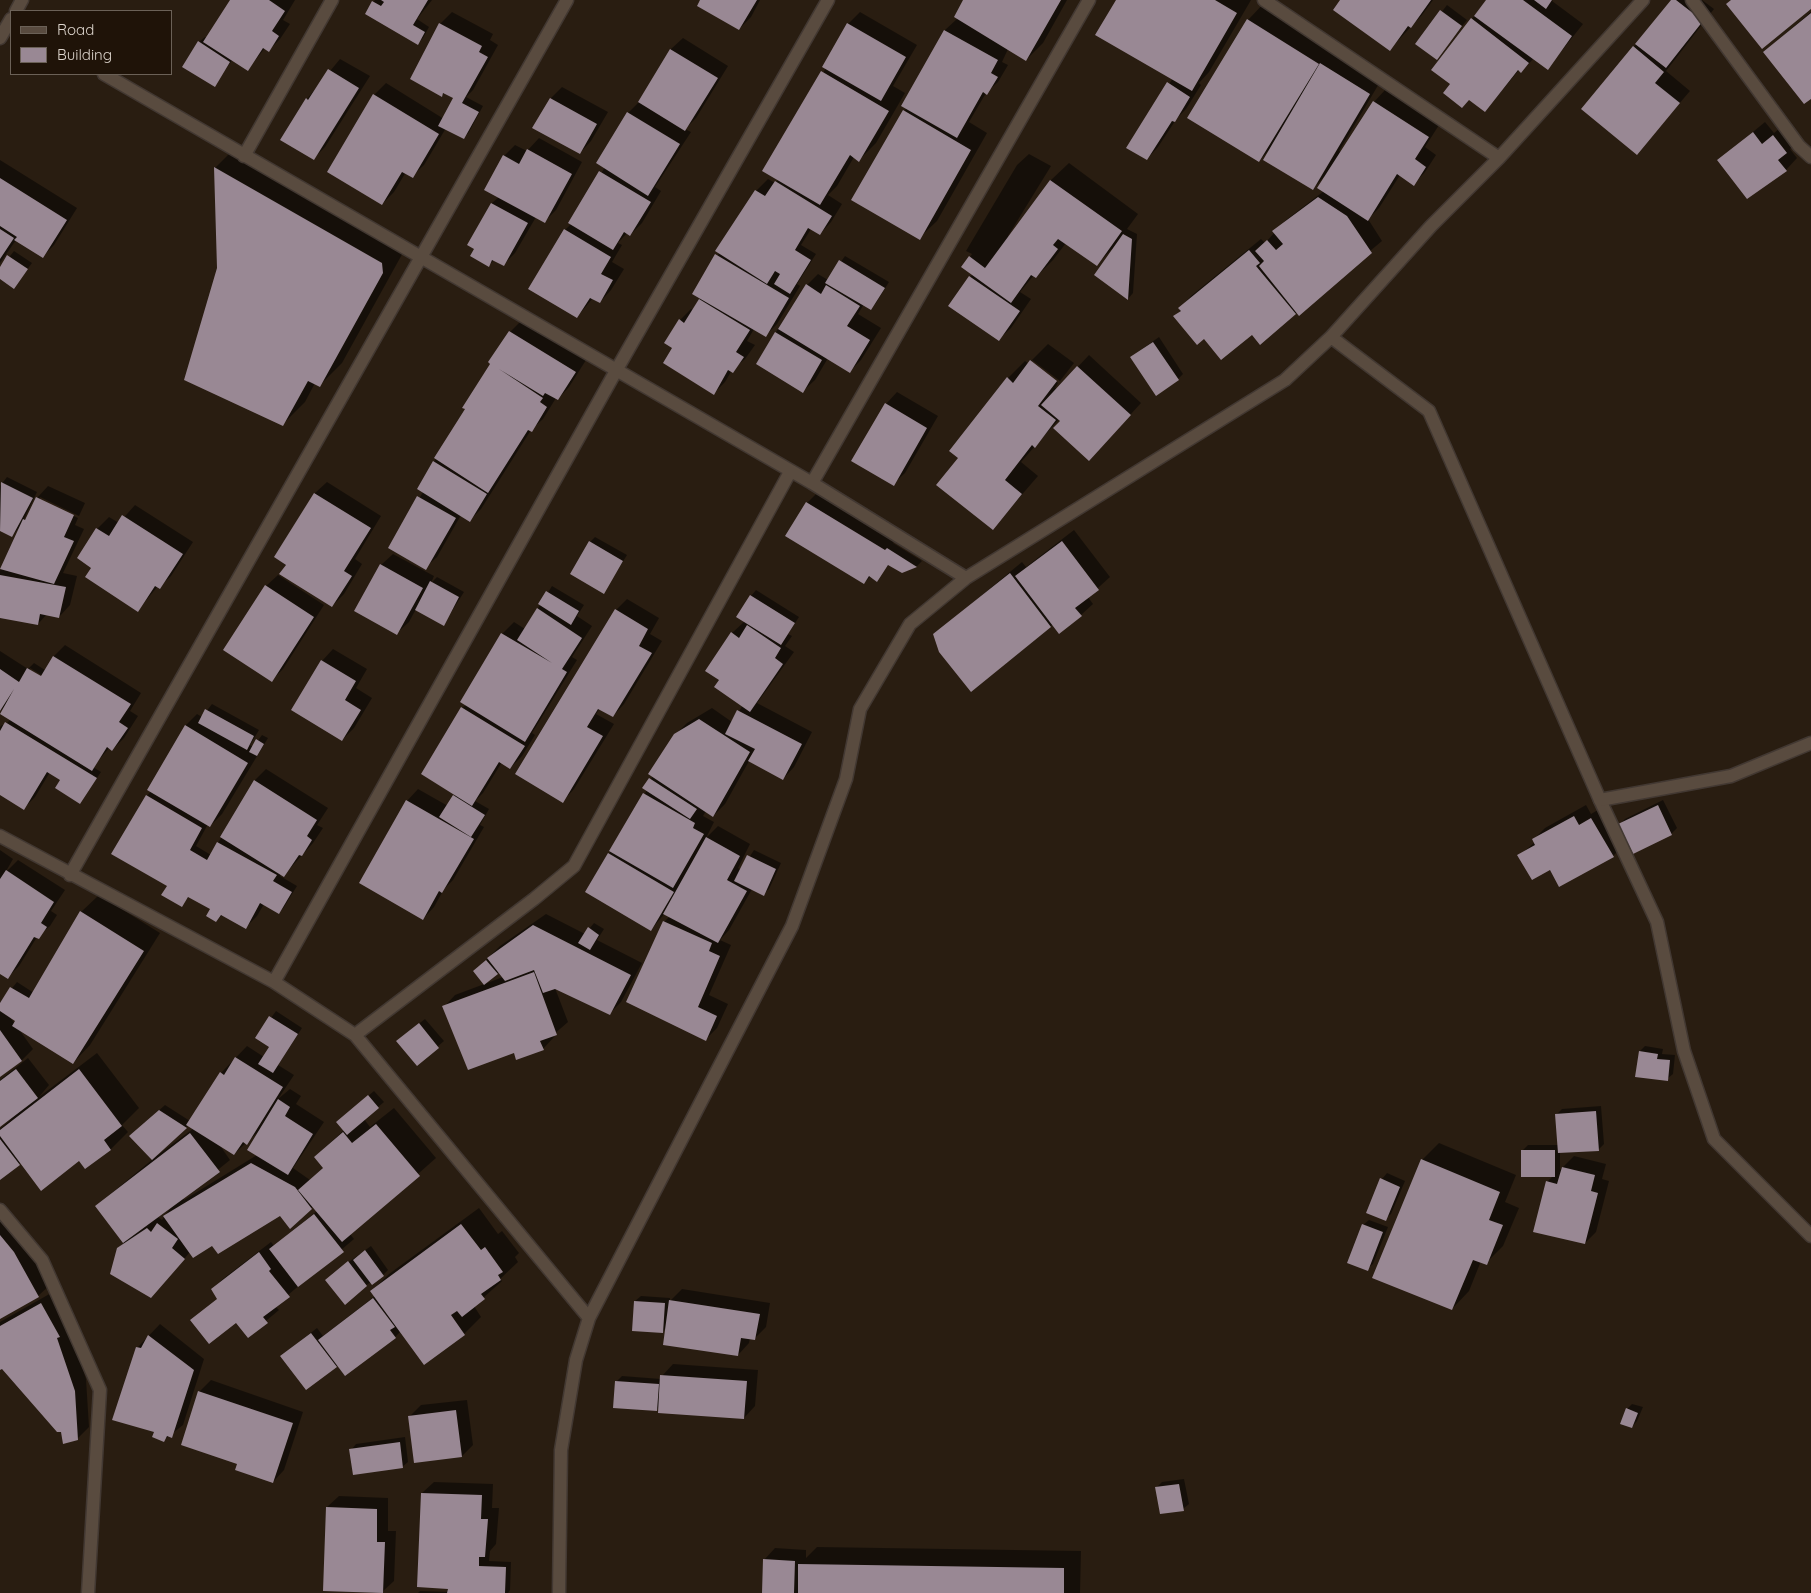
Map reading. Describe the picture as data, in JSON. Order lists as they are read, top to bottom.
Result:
{
  "legend": ["Road", "Building"]
}
